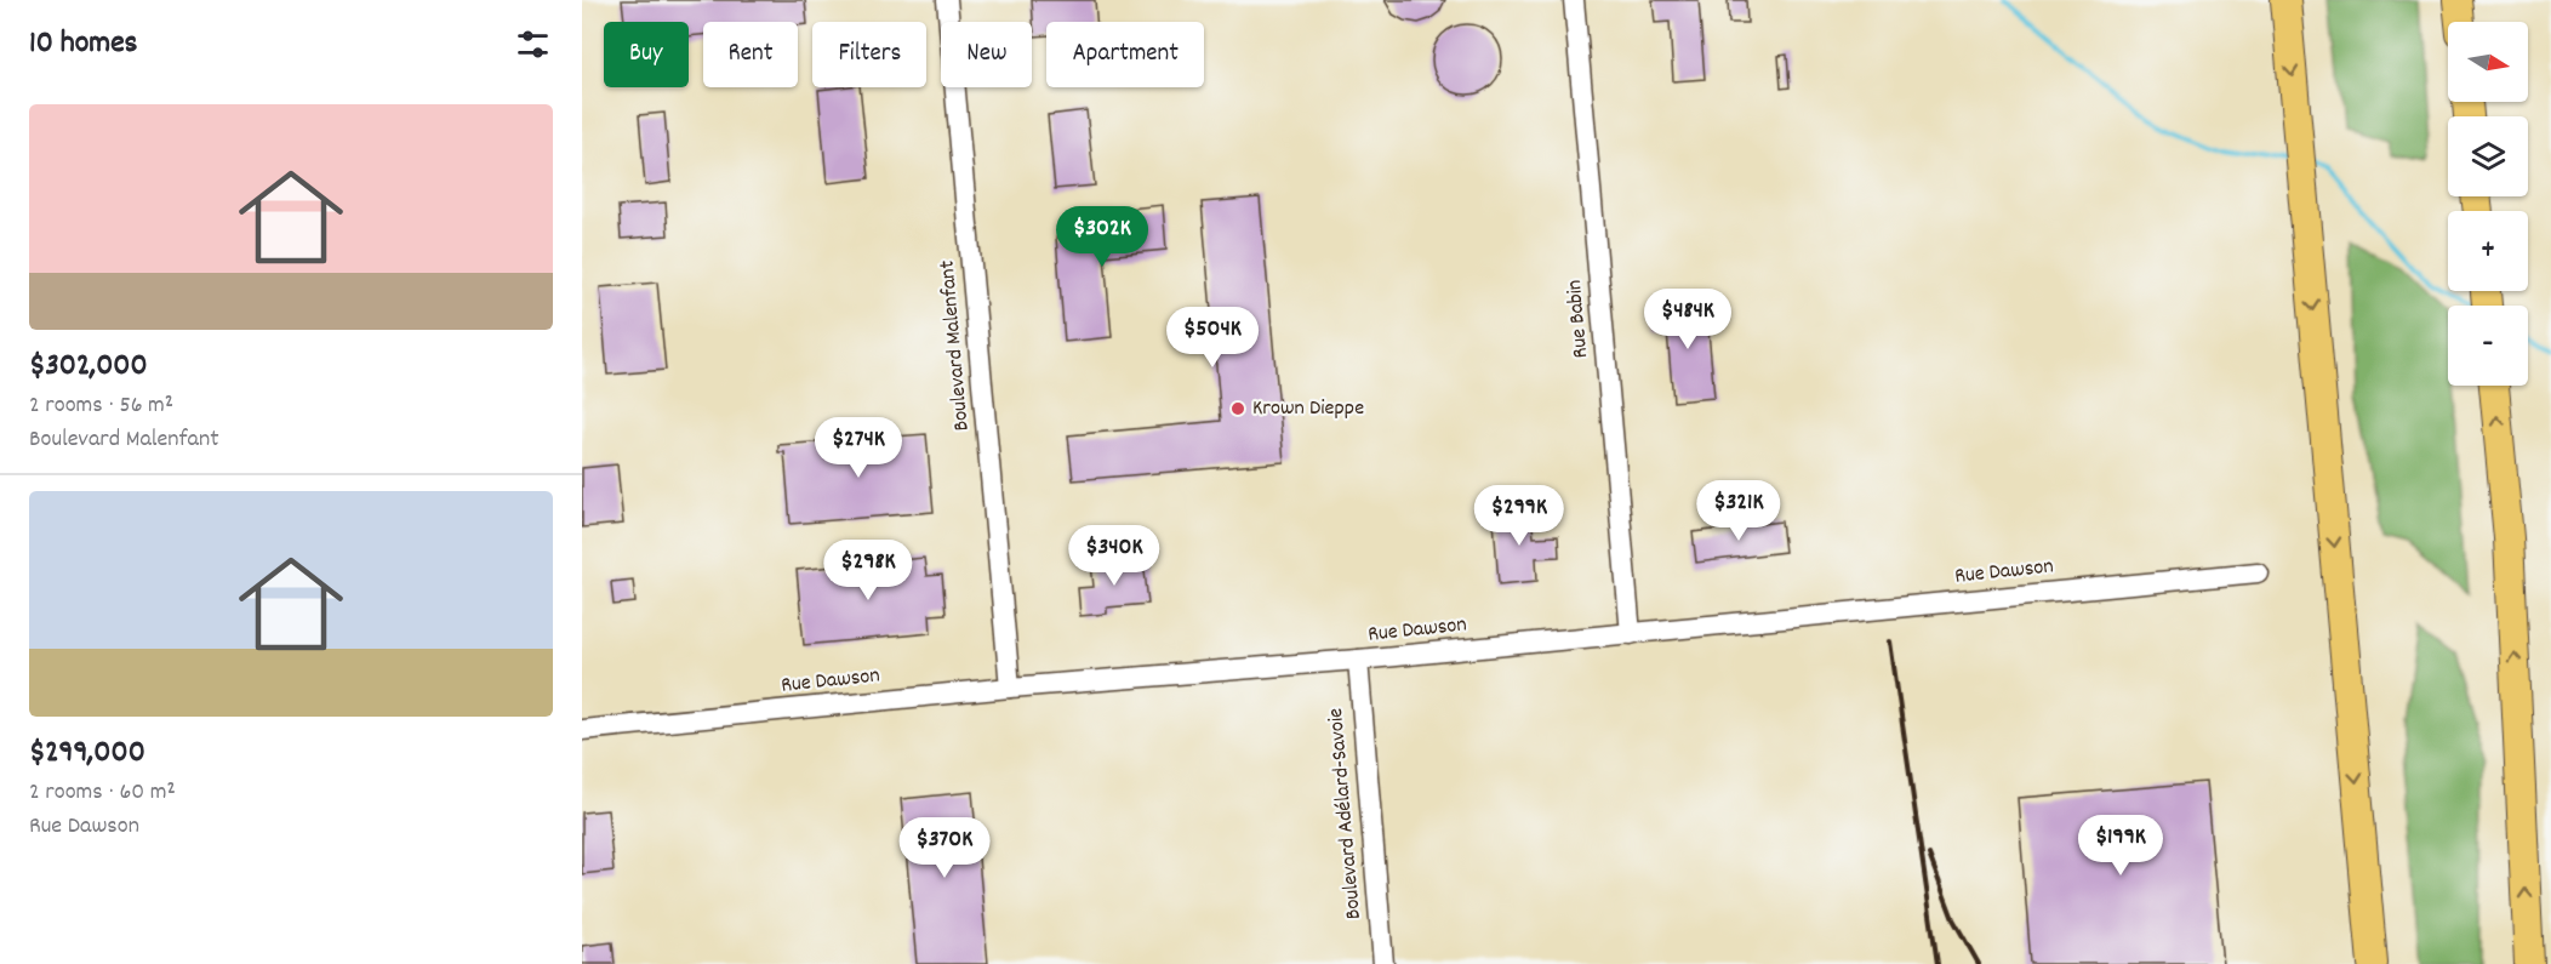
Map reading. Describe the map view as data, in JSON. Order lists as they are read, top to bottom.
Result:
{
  "streets": {
    "street": [
      "Rue Babin",
      "Boulevard Malenfant",
      "Rue Dawson",
      "Boulevard Adélard-Savoie"
    ]
  },
  "crossings": [
    ["Rue Babin", "Rue Dawson"],
    ["Boulevard Malenfant", "Rue Dawson"],
    ["Rue Dawson", "Boulevard Adélard-Savoie"]
  ],
  "places": ["Krown Dieppe"],
  "north": "right",
  "page": {
    "heading": "10 homes",
    "map_buttons": ["+", "−"],
    "chip": [
      "Buy",
      "Rent",
      "Filters",
      "New",
      "Apartment"
    ],
    "list": [
      {
        "name": "$302,000",
        "note": "2 rooms · 56 m² · Boulevard Malenfant"
      },
      {
        "name": "$299,000",
        "note": "2 rooms · 60 m² · Rue Dawson"
      }
    ],
    "price": [
      "$302K",
      "$484K",
      "$504K",
      "$274K",
      "$321K",
      "$299K",
      "$340K",
      "$298K",
      "$199K",
      "$370K"
    ]
  }
}
